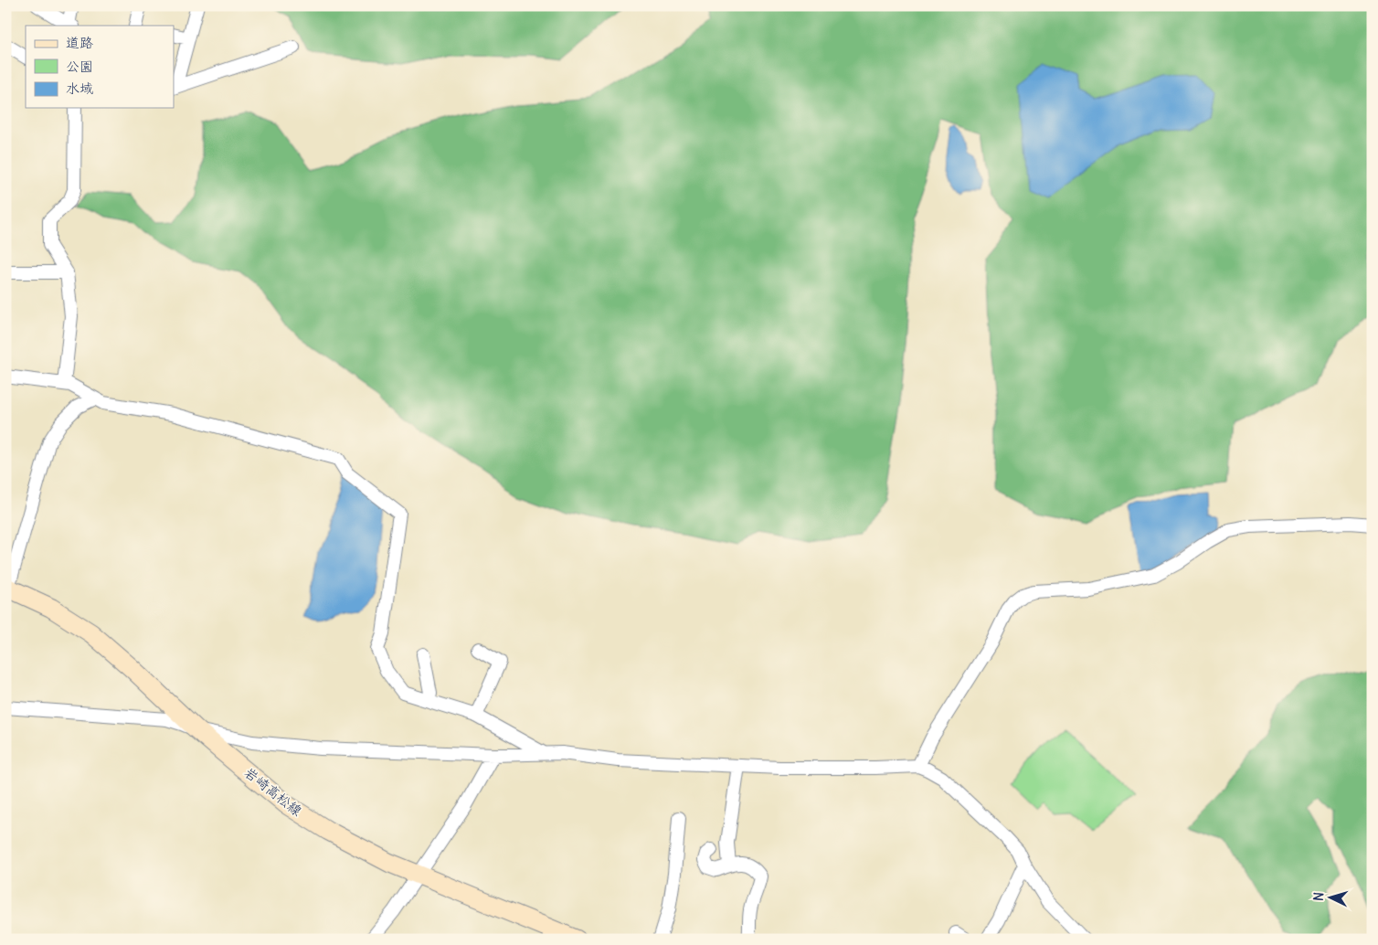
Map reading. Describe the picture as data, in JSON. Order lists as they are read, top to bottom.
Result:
{
  "streets": {
    "main road": ["岩崎高松線"]
  },
  "legend": ["道路", "公園", "水域"],
  "north": "left"
}
